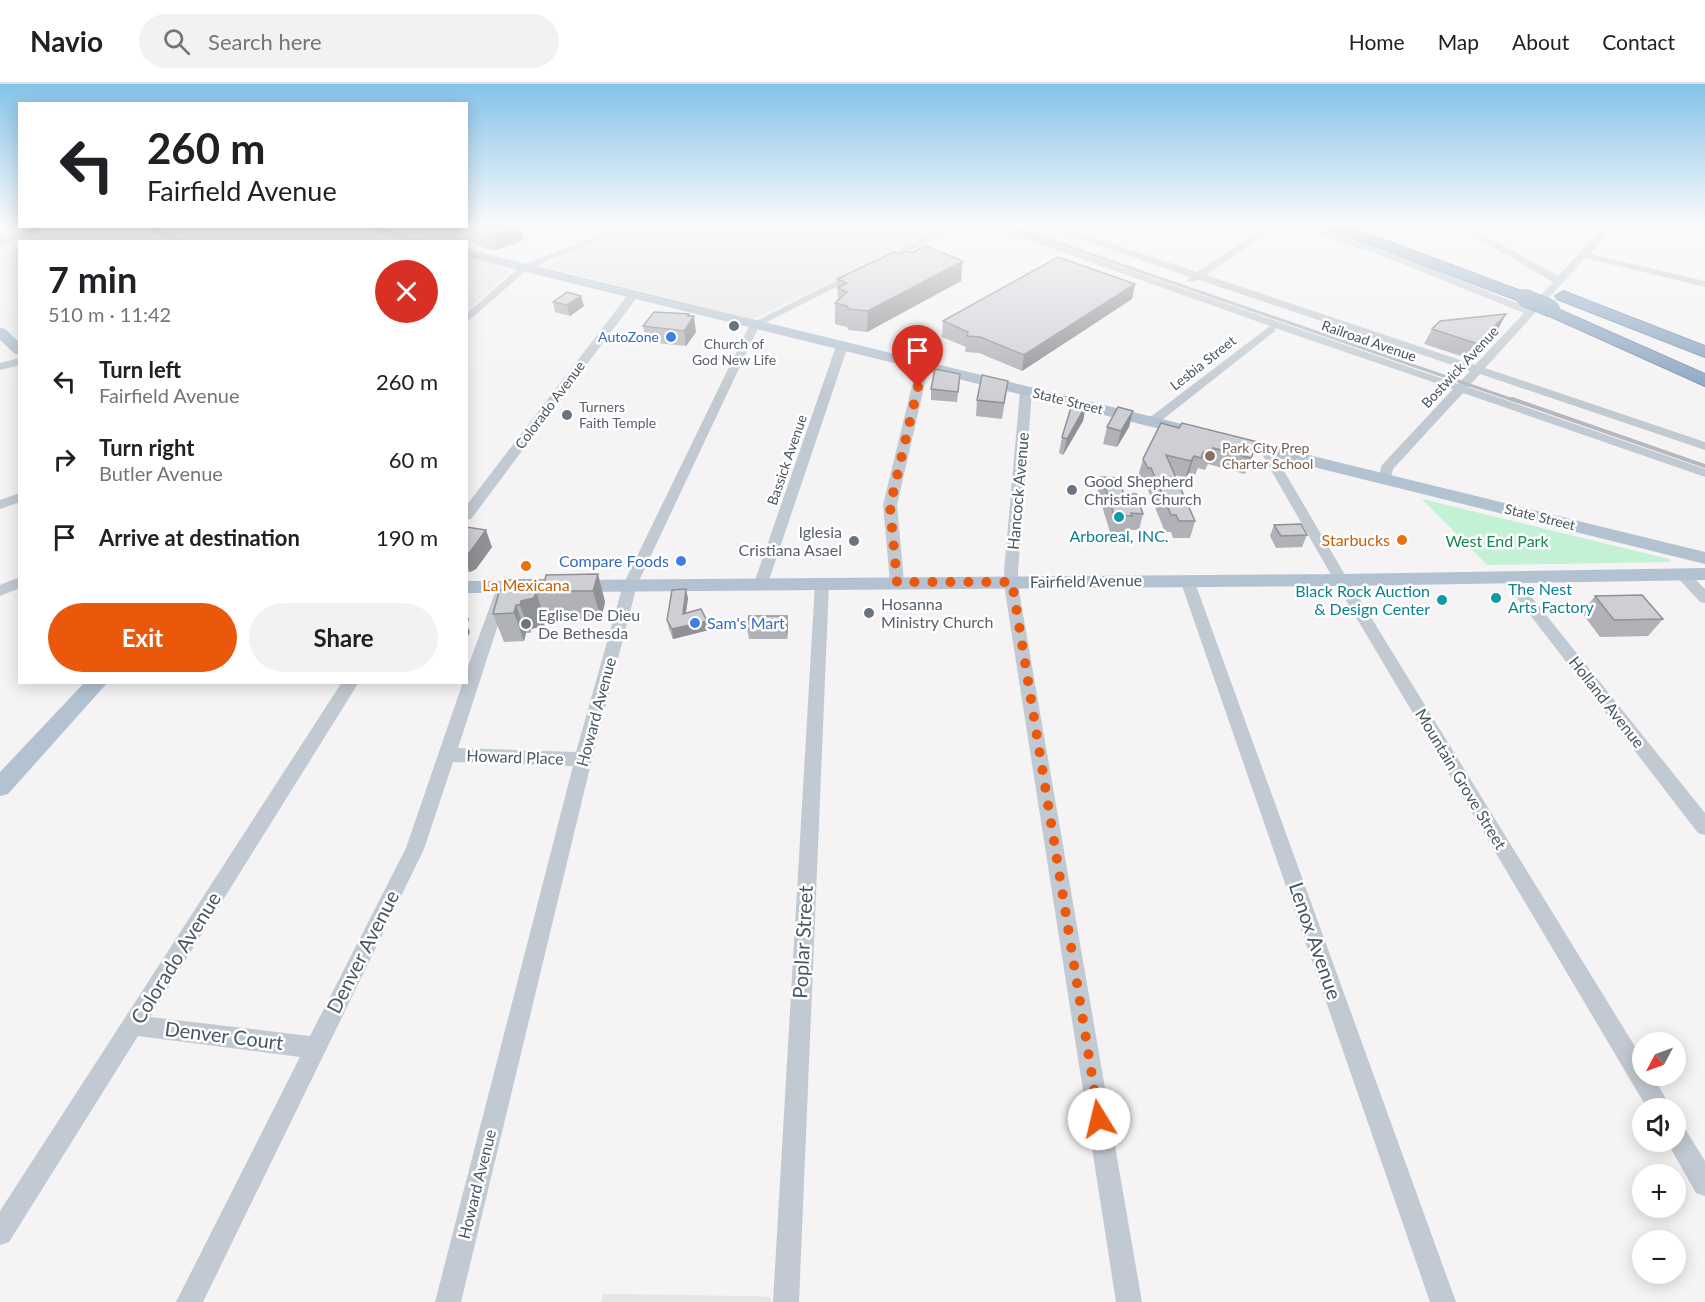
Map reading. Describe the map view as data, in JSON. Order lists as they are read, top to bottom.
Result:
{
  "streets": {
    "main road": ["State Street", "Fairfield Avenue"],
    "street": [
      "Railroad Avenue",
      "Lesbia Street",
      "Bostwick Avenue",
      "Colorado Avenue",
      "Bassick Avenue",
      "Hancock Avenue",
      "Holland Avenue",
      "Howard Avenue",
      "Howard Place",
      "Mountain Grove Street",
      "Lenox Avenue",
      "Poplar Street",
      "Denver Avenue",
      "Denver Court"
    ]
  },
  "crossings": [
    ["Railroad Avenue", "Bostwick Avenue"],
    ["Lesbia Street", "State Street"],
    ["Bostwick Avenue", "State Street"],
    ["State Street", "Colorado Avenue"],
    ["State Street", "Bassick Avenue"],
    ["State Street", "Hancock Avenue"],
    ["State Street", "Fairfield Avenue"],
    ["State Street", "Howard Avenue"],
    ["State Street", "Mountain Grove Street"],
    ["Colorado Avenue", "Denver Court"],
    ["Bassick Avenue", "Fairfield Avenue"],
    ["Hancock Avenue", "Fairfield Avenue"],
    ["Fairfield Avenue", "Holland Avenue"],
    ["Fairfield Avenue", "Howard Avenue"],
    ["Fairfield Avenue", "Mountain Grove Street"],
    ["Fairfield Avenue", "Lenox Avenue"],
    ["Fairfield Avenue", "Poplar Street"],
    ["Fairfield Avenue", "Denver Avenue"],
    ["Howard Avenue", "Howard Place"],
    ["Howard Place", "Denver Avenue"],
    ["Denver Avenue", "Denver Court"]
  ],
  "parks": ["West End Park"],
  "places": [
    "Church of God New Life",
    "AutoZone",
    "Turners Faith Temple",
    "Park City Prep Charter School",
    "Good Shepherd Christian Church",
    "Arboreal, INC.",
    "Starbucks",
    "Iglesia Cristiana Asael",
    "Compare Foods",
    "La Mexicana",
    "The Nest Arts Factory",
    "Black Rock Auction & Design Center",
    "Hosanna Ministry Church",
    "Sam's Mart",
    "Eglise De Dieu De Bethesda"
  ],
  "north": "bottom left",
  "page": {
    "header": "Navio",
    "search": "Search here",
    "nav": [
      "Home",
      "Map",
      "About",
      "Contact"
    ],
    "turn": ["260 m", "Fairfield Avenue"],
    "heading": ["7 min", "510 m · 11:42"],
    "list": [
      {
        "name": "Turn left",
        "note": "Fairfield Avenue",
        "value": "260 m"
      },
      {
        "name": "Turn right",
        "note": "Butler Avenue",
        "value": "60 m"
      },
      {
        "name": "Arrive at destination",
        "value": "190 m"
      }
    ],
    "buttons": ["Exit", "Share"],
    "map_buttons": ["+", "−"]
  }
}
